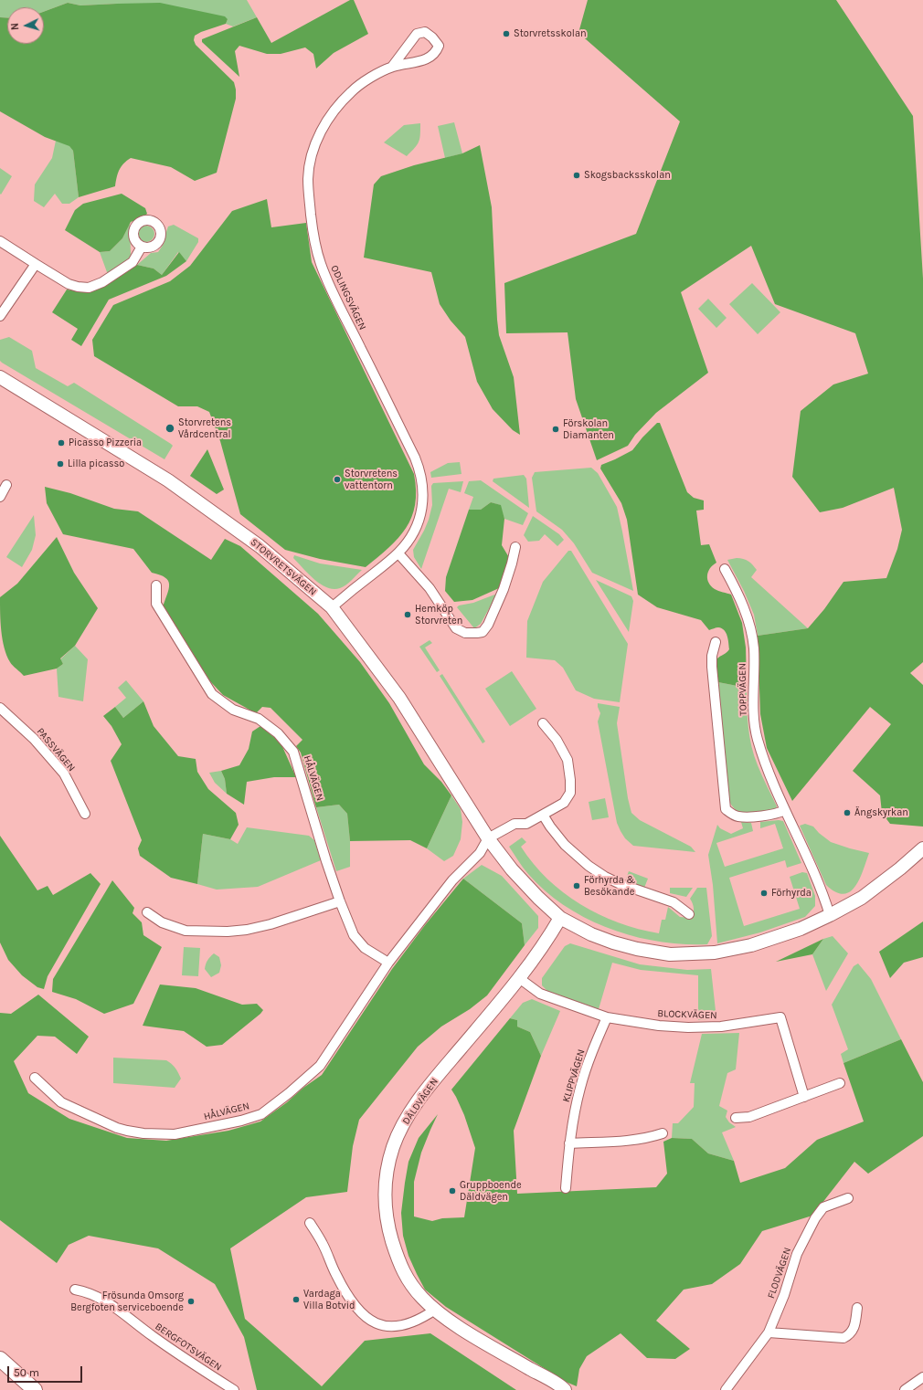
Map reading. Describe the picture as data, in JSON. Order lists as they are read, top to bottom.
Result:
{
  "streets": {
    "street": [
      "ODLINGSVÄGEN",
      "STORVRETSVÄGEN",
      "TOPPVÄGEN",
      "PASSVÄGEN",
      "HÅLVÄGEN",
      "BLOCKVÄGEN",
      "KLIPPVÄGEN",
      "DÄLDVÄGEN",
      "FLODVÄGEN",
      "BERGFOTSVÄGEN"
    ]
  },
  "crossings": [
    ["ODLINGSVÄGEN", "STORVRETSVÄGEN"],
    ["STORVRETSVÄGEN", "TOPPVÄGEN"],
    ["STORVRETSVÄGEN", "HÅLVÄGEN"],
    ["STORVRETSVÄGEN", "DÄLDVÄGEN"],
    ["BLOCKVÄGEN", "KLIPPVÄGEN"],
    ["BLOCKVÄGEN", "DÄLDVÄGEN"]
  ],
  "places": [
    "Storvretsskolan",
    "Skogsbacksskolan",
    "Storvretens Vårdcentral",
    "Förskolan Diamanten",
    "Picasso Pizzeria",
    "Lilla picasso",
    "Storvretens vattentorn",
    "Hemköp Storvreten",
    "Ängskyrkan",
    "Förhyrda & Besökande",
    "Förhyrda",
    "Gruppboende Däldvägen",
    "Vardaga Villa Botvid",
    "Frösunda Omsorg Bergfoten serviceboende"
  ],
  "scale_bar": "50 m",
  "north": "left"
}
